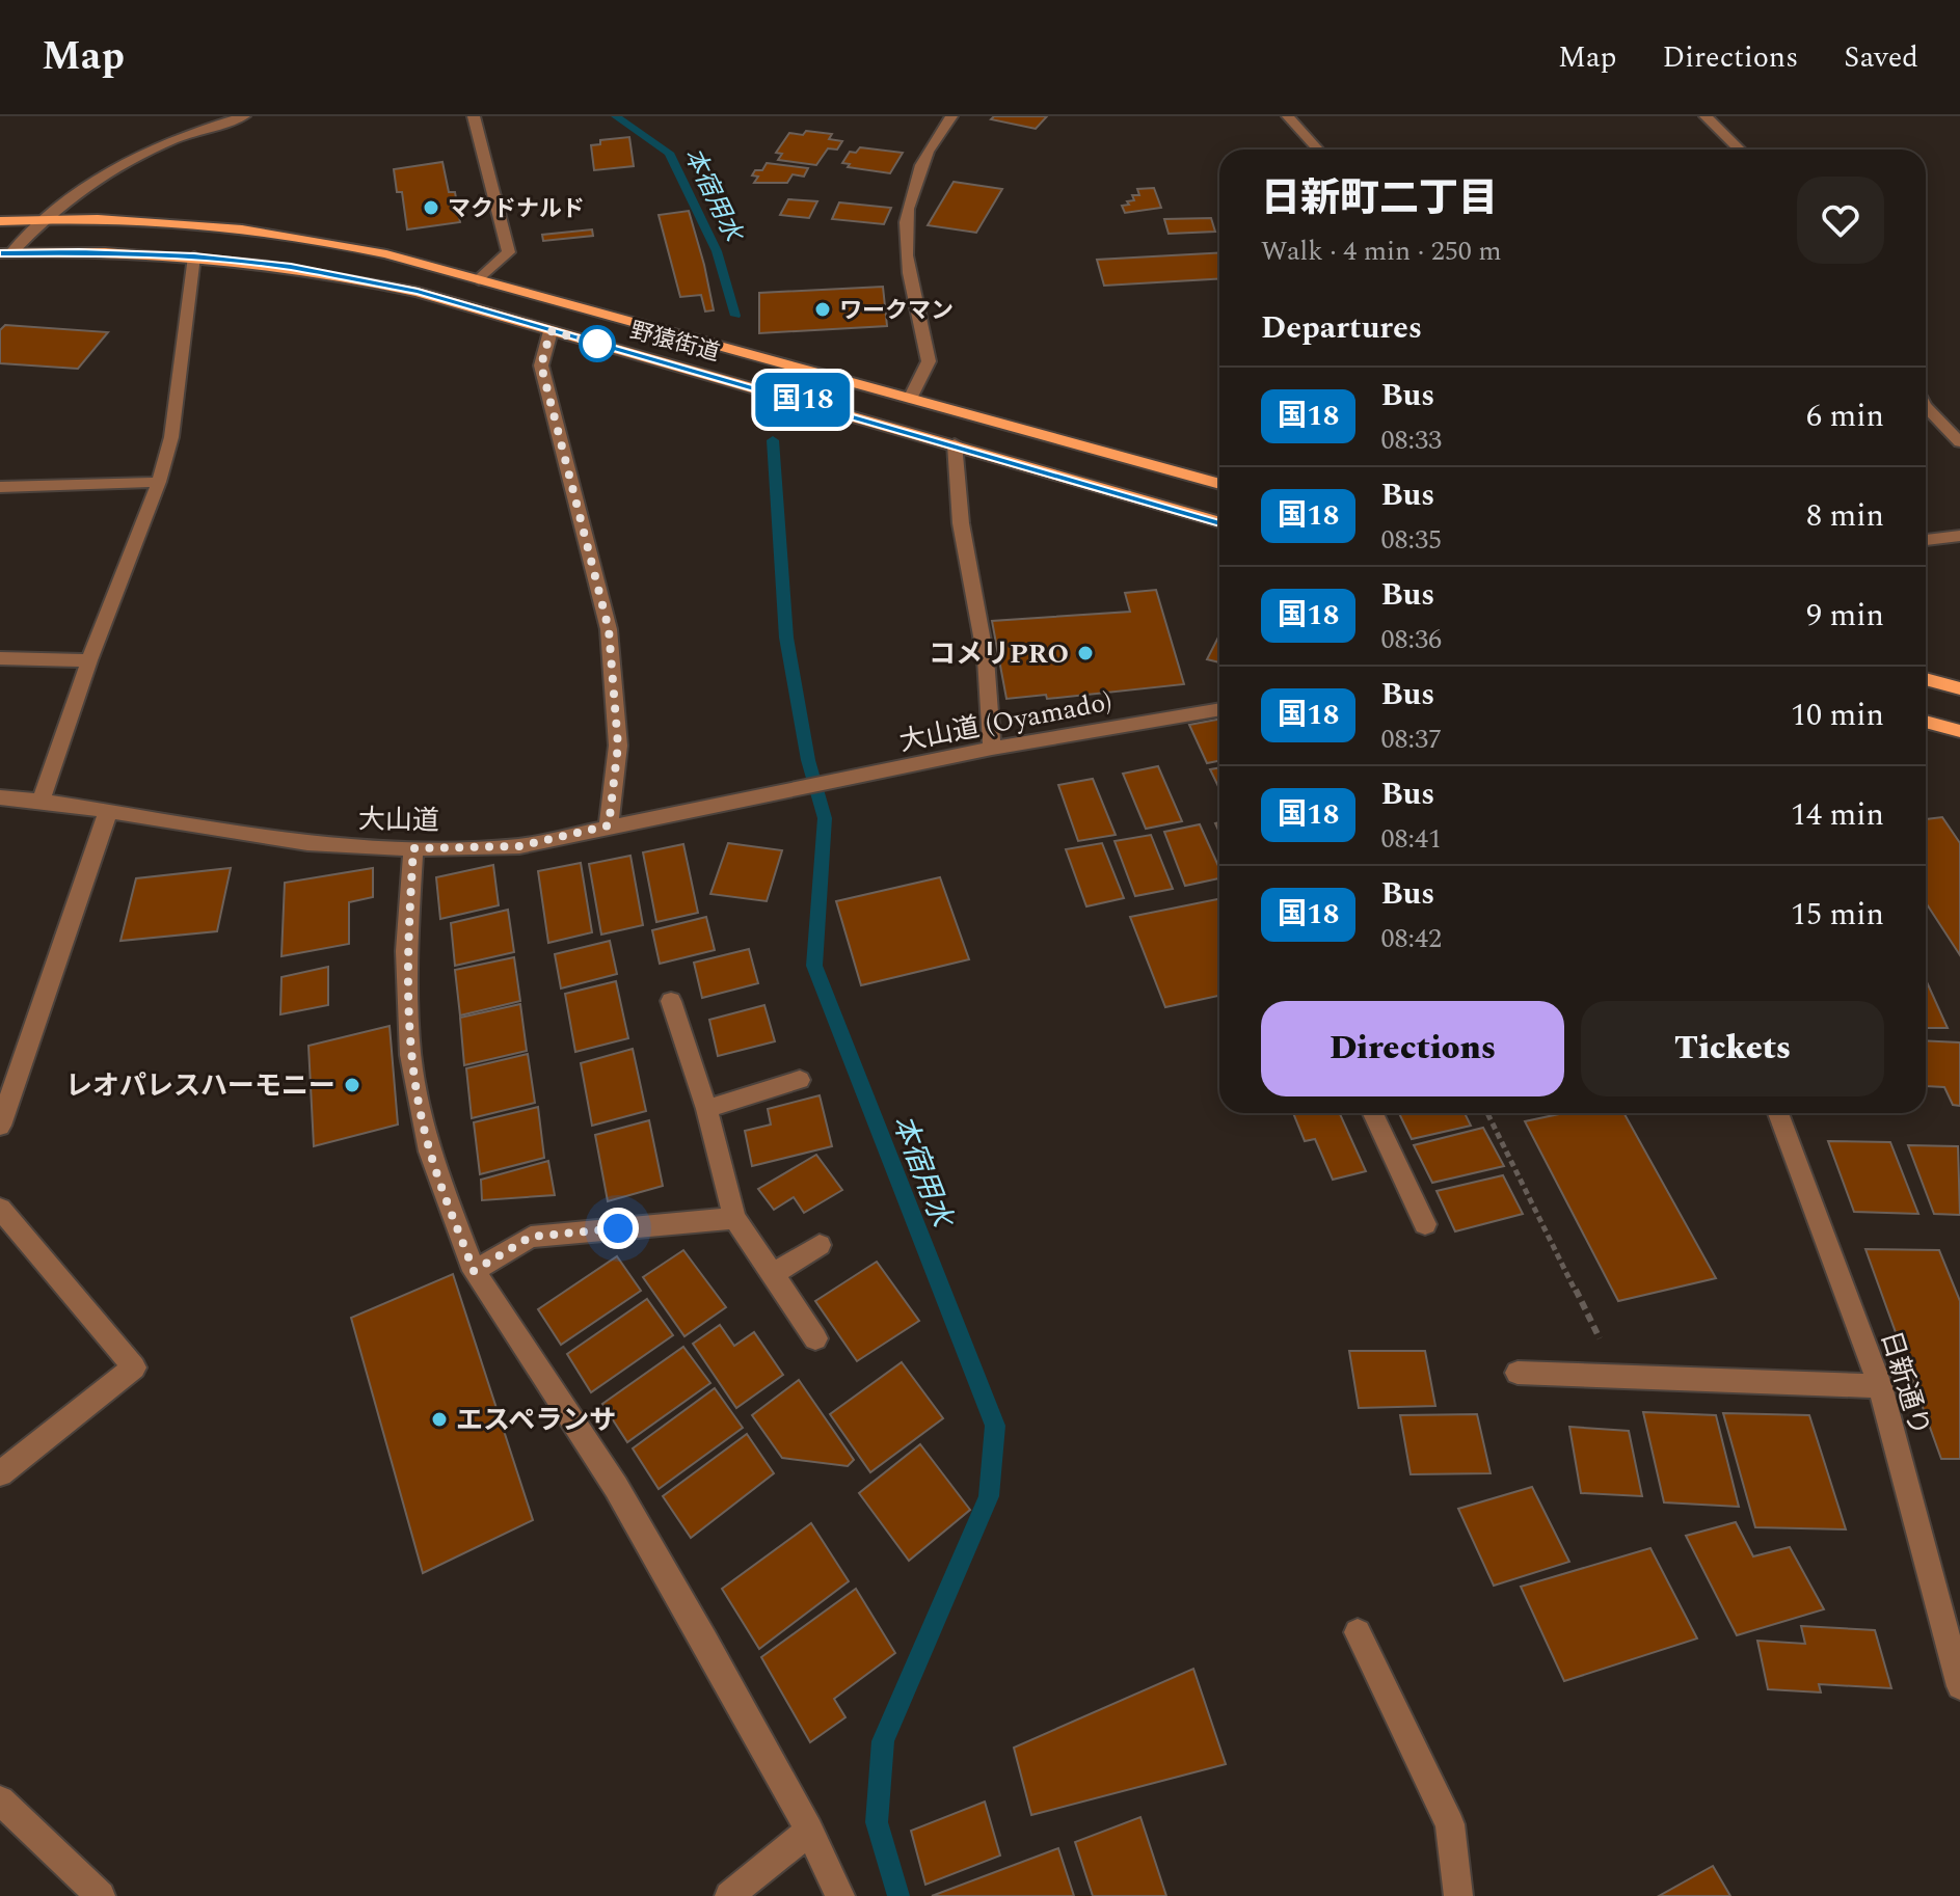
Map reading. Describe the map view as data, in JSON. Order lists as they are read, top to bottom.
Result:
{
  "streets": {
    "main road": ["野猿街道"],
    "street": ["大山道 (Oyamado)", "大山道", "日新通り"]
  },
  "crossings": [
    ["大山道 (Oyamado)", "大山道"]
  ],
  "water": ["本宿用水"],
  "places": [
    "マクドナルド",
    "ワークマン",
    "コメリPRO",
    "レオパレスハーモニー",
    "エスペランサ"
  ],
  "lines": ["bus line 国18"],
  "page": {
    "header": "Map",
    "nav": ["Map", "Directions", "Saved"],
    "on_map": "国18",
    "heading": [
      ["日新町二丁目", "Walk · 4 min · 250 m"],
      "Departures"
    ],
    "list": [
      {
        "mark": "国18",
        "name": "Bus",
        "note": "08:33",
        "value": "6 min"
      },
      {
        "mark": "国18",
        "name": "Bus",
        "note": "08:35",
        "value": "8 min"
      },
      {
        "mark": "国18",
        "name": "Bus",
        "note": "08:36",
        "value": "9 min"
      },
      {
        "mark": "国18",
        "name": "Bus",
        "note": "08:37",
        "value": "10 min"
      },
      {
        "mark": "国18",
        "name": "Bus",
        "note": "08:41",
        "value": "14 min"
      },
      {
        "mark": "国18",
        "name": "Bus",
        "note": "08:42",
        "value": "15 min"
      }
    ],
    "buttons": ["Directions", "Tickets"]
  }
}
